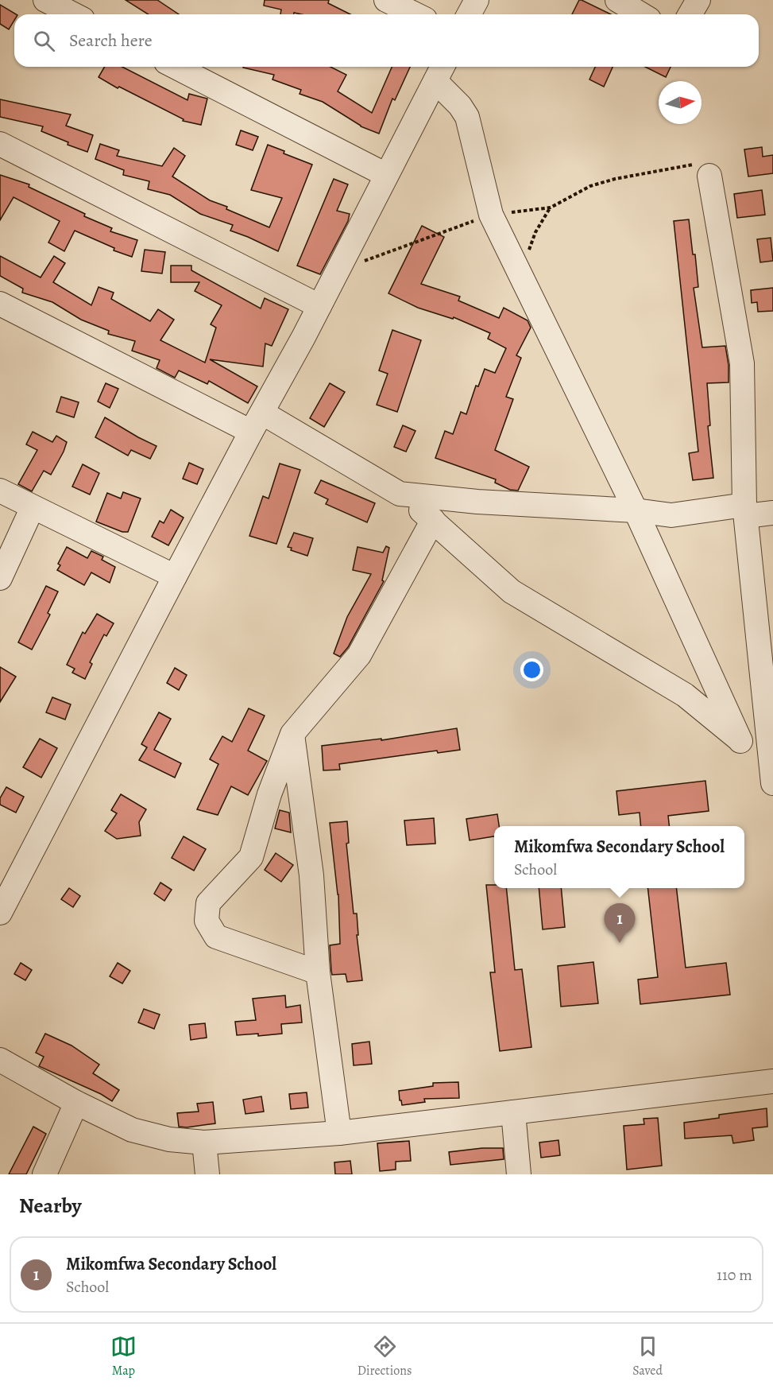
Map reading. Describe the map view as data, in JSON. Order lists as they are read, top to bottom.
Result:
{
  "north": "right",
  "page": {
    "search": "Search here",
    "popup": ["Mikomfwa Secondary School", "School"],
    "pins": "1",
    "heading": "Nearby",
    "list": [
      {
        "mark": "1",
        "name": "Mikomfwa Secondary School",
        "note": "School",
        "value": "110 m"
      }
    ],
    "nav": ["Map", "Directions", "Saved"]
  }
}
